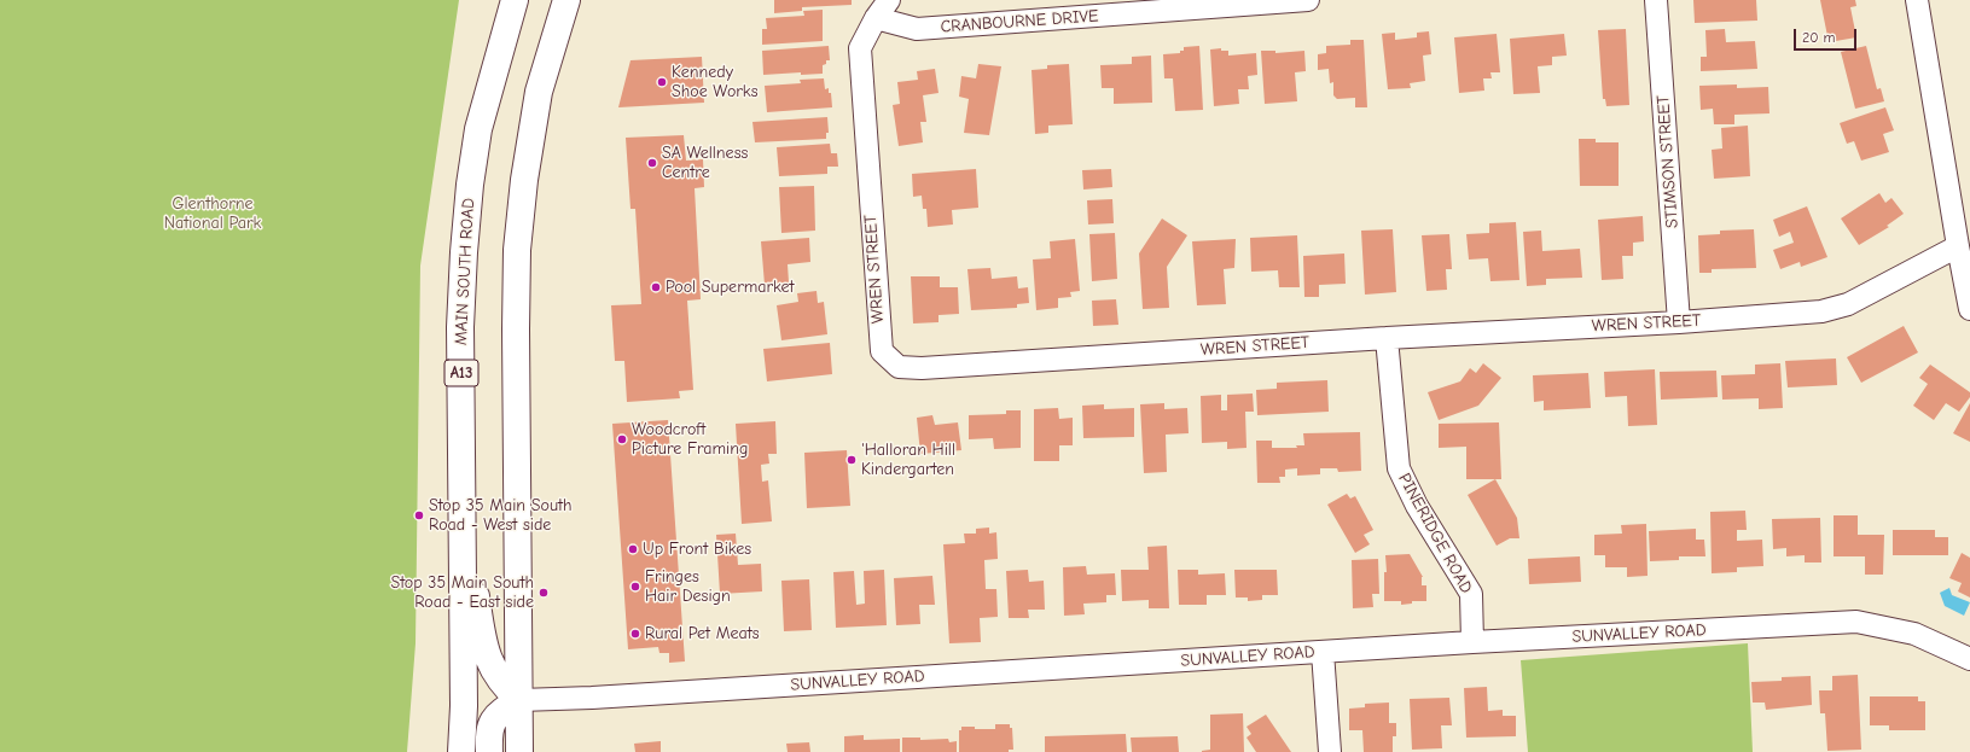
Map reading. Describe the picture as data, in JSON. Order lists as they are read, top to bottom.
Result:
{
  "streets": {
    "highway": ["MAIN SOUTH ROAD", "A13"],
    "street": [
      "CRANBOURNE DRIVE",
      "STIMSON STREET",
      "WREN STREET",
      "PINERIDGE ROAD",
      "SUNVALLEY ROAD"
    ]
  },
  "crossings": [
    ["CRANBOURNE DRIVE", "WREN STREET"],
    ["STIMSON STREET", "WREN STREET"],
    ["WREN STREET", "PINERIDGE ROAD"],
    ["PINERIDGE ROAD", "SUNVALLEY ROAD"]
  ],
  "parks": ["Glenthorne National Park"],
  "places": [
    "Kennedy Shoe Works",
    "SA Wellness Centre",
    "Pool Supermarket",
    "Woodcroft Picture Framing",
    "'Halloran Hill Kindergarten",
    "Stop 35 Main South Road - West side",
    "Up Front Bikes",
    "Fringes Hair Design",
    "Stop 35 Main South Road - East side",
    "Rural Pet Meats"
  ],
  "scale_bar": "20 m"
}
